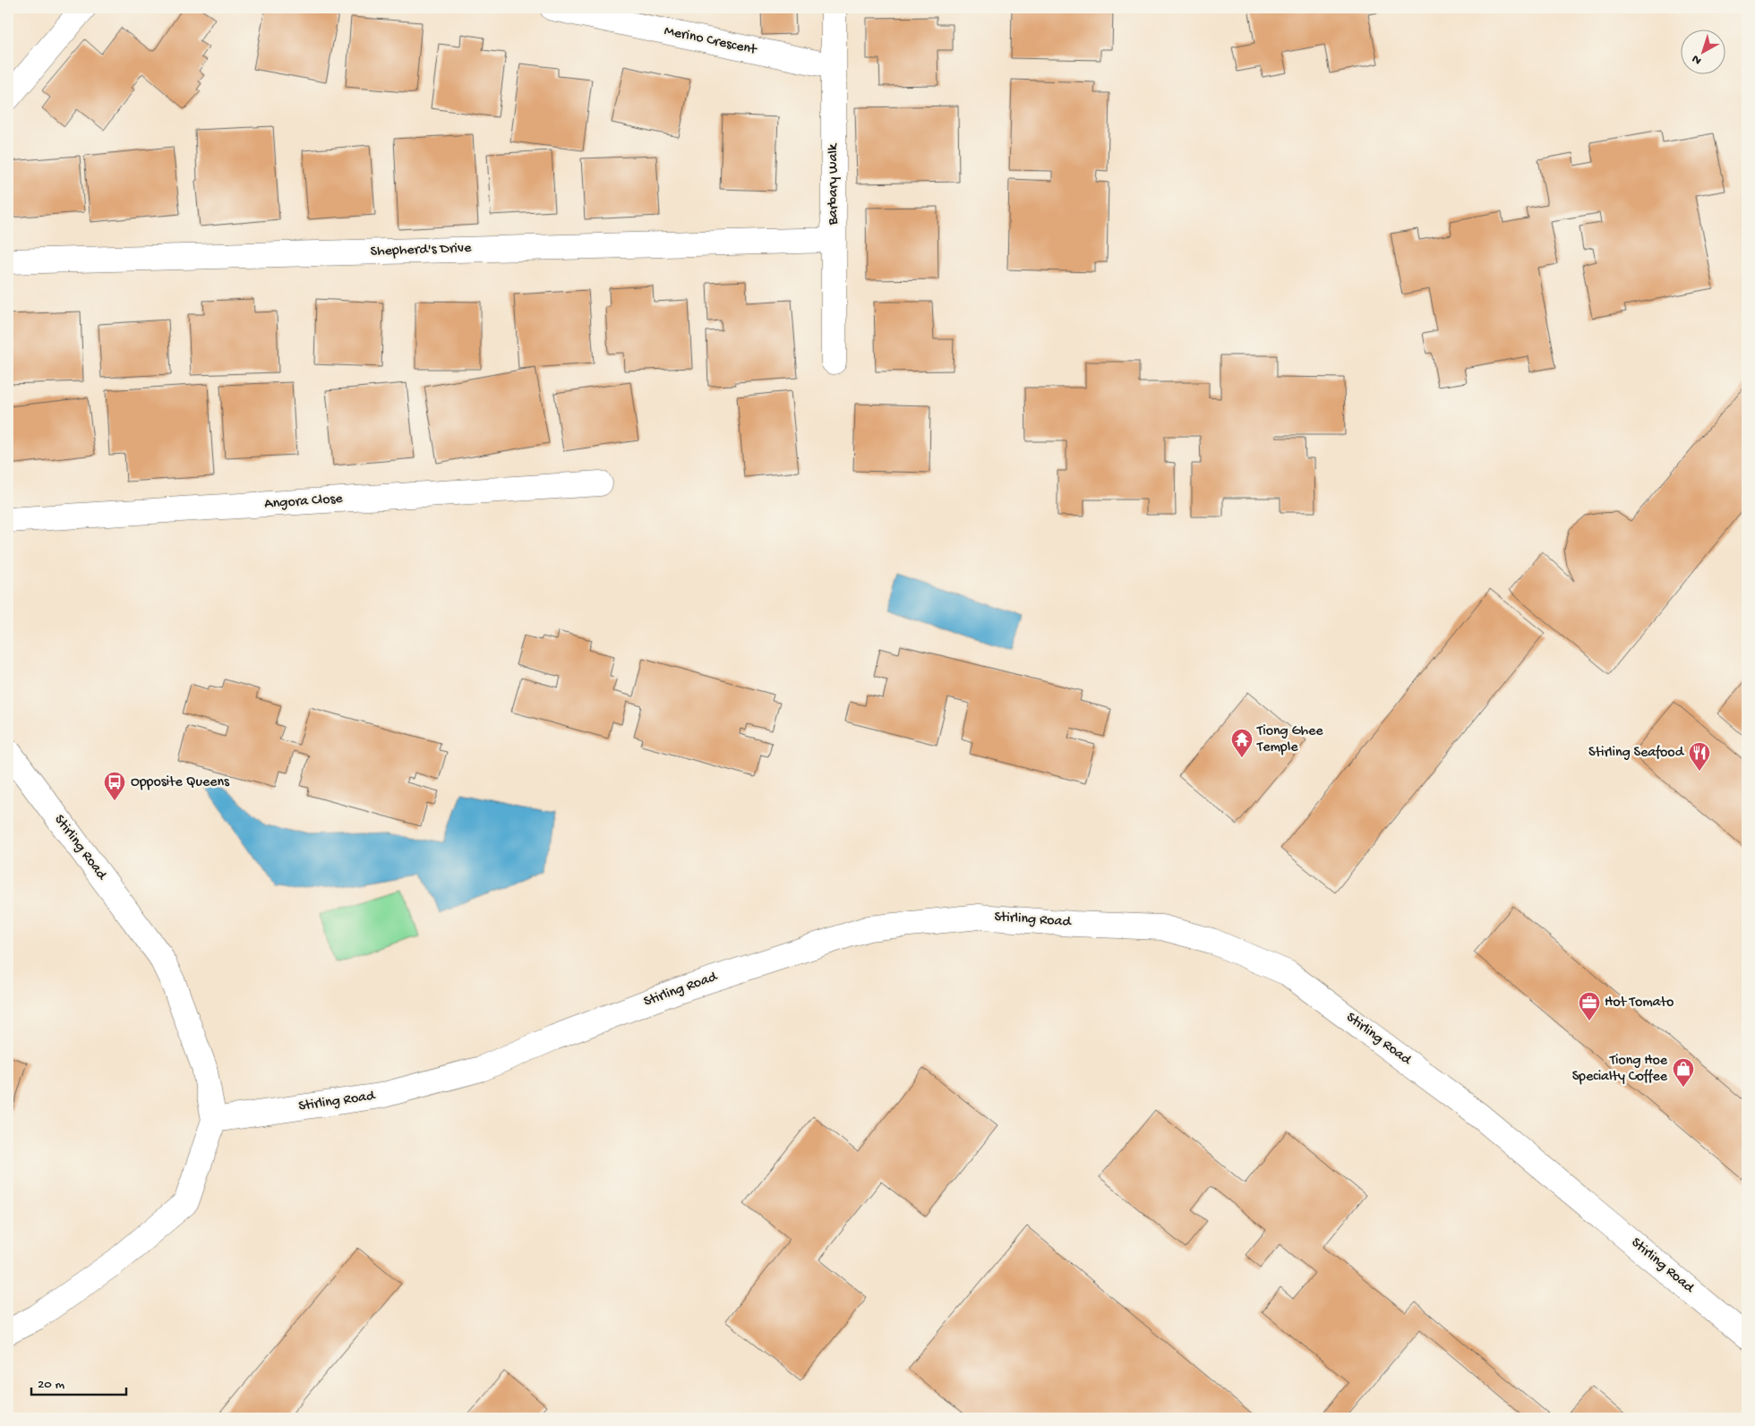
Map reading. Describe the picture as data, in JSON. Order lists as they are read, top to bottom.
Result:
{
  "streets": {
    "street": [
      "Merino Crescent",
      "Barbary Walk",
      "Shepherd's Drive",
      "Angora Close",
      "Stirling Road"
    ]
  },
  "crossings": [
    ["Merino Crescent", "Barbary Walk"],
    ["Barbary Walk", "Shepherd's Drive"]
  ],
  "places": {
    "temple": ["Tiong Ghee Temple"],
    "restaurant": ["Stirling Seafood"],
    "bus stop": ["Opposite Queens"],
    "office": ["Hot Tomato"],
    "shop": ["Tiong Hoe Specialty Coffee"]
  },
  "scale_bar": "20 m",
  "north": "bottom left"
}
